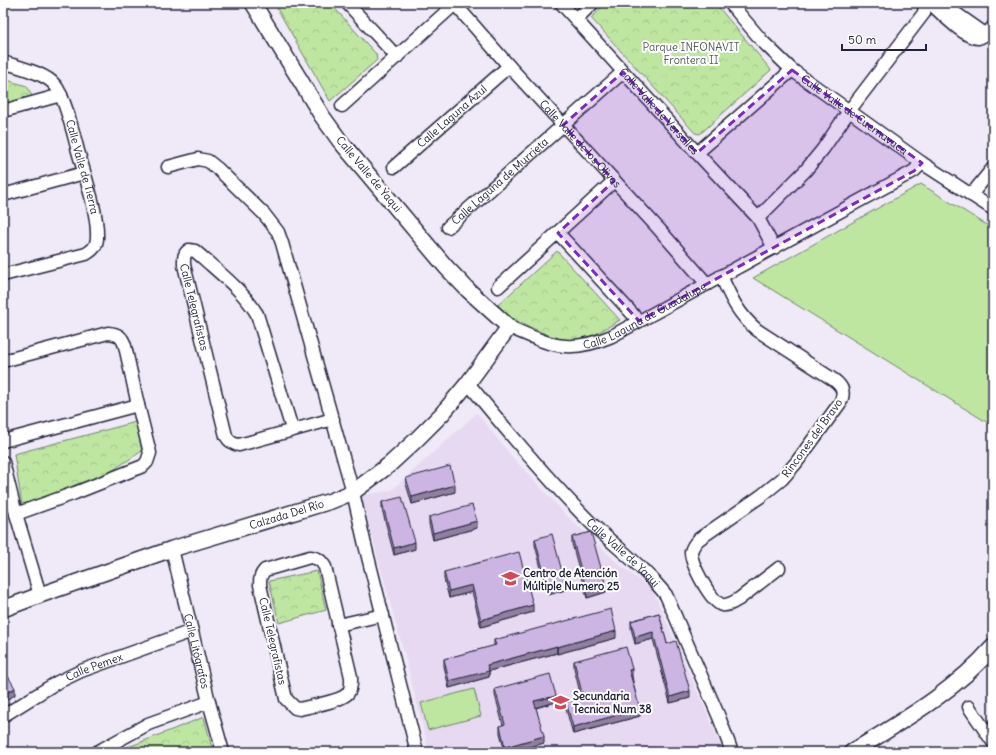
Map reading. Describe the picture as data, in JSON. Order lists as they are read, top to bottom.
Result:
{
  "streets": {
    "street": [
      "Calle Valle de Versalles",
      "Calle Valle de Cuernavaca",
      "Calle Laguna Azul",
      "Calle Valle de los Olivos",
      "Calle Valle de Tierra",
      "Calle Valle de Yaqui",
      "Calle Laguna de Murrieta",
      "Calle Telegrafistas",
      "Calle Laguna de Guadalupe",
      "Rincones del Bravo",
      "Calzada Del Río",
      "Calle Litógrafos",
      "Calle Pemex"
    ]
  },
  "crossings": [
    ["Calle Valle de Versalles", "Calle Laguna de Murrieta"],
    ["Calle Valle de Cuernavaca", "Calle Laguna de Guadalupe"],
    ["Calle Laguna Azul", "Calle Valle de los Olivos"],
    ["Calle Valle de los Olivos", "Calle Laguna de Murrieta"],
    ["Calle Valle de los Olivos", "Calle Laguna de Guadalupe"],
    ["Calle Valle de Yaqui", "Calle Laguna de Guadalupe"],
    ["Calle Valle de Yaqui", "Calzada Del Río"],
    ["Calle Laguna de Guadalupe", "Rincones del Bravo"],
    ["Calle Laguna de Guadalupe", "Calzada Del Río"],
    ["Calzada Del Río", "Calle Litógrafos"],
    ["Calle Litógrafos", "Calle Pemex"]
  ],
  "parks": ["Parque INFONAVIT Frontera II"],
  "places": {
    "school or university": ["Centro de Atención Múltiple Numero 25", "Secundaria Tecnica Num 38"]
  },
  "scale_bar": "50 m"
}
